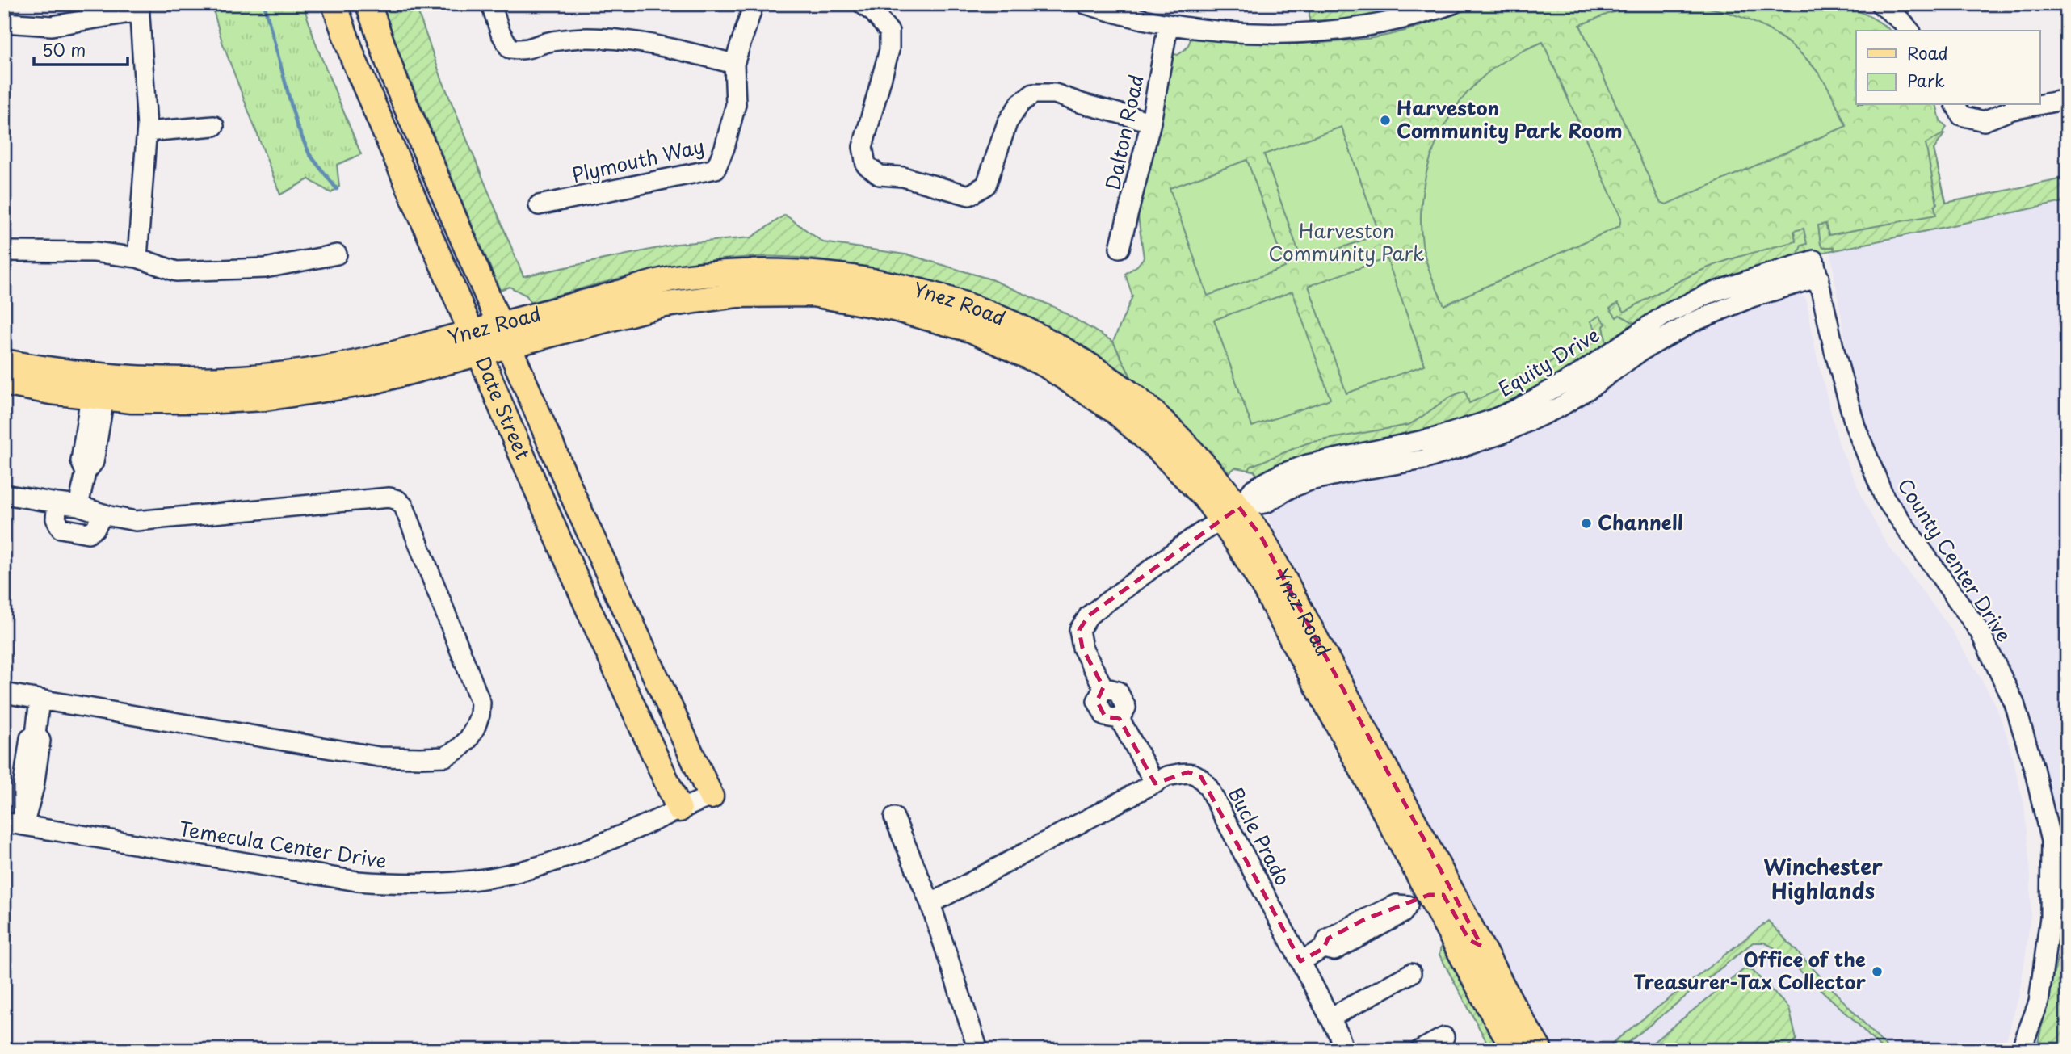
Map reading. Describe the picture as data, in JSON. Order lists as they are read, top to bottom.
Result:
{
  "streets": {
    "main road": ["Ynez Road", "Date Street"],
    "street": [
      "Dalton Road",
      "Plymouth Way",
      "Equity Drive",
      "County Center Drive",
      "Bucle Prado",
      "Temecula Center Drive"
    ]
  },
  "crossings": [
    ["Ynez Road", "Equity Drive"],
    ["Ynez Road", "Date Street"],
    ["Equity Drive", "County Center Drive"],
    ["Date Street", "Temecula Center Drive"]
  ],
  "districts": ["Winchester Highlands"],
  "parks": ["Harveston Community Park"],
  "places": ["Harveston Community Park Room", "Channell", "Office of the Treasurer-Tax Collector"],
  "legend": ["Road", "Park"],
  "scale_bar": "50 m"
}
